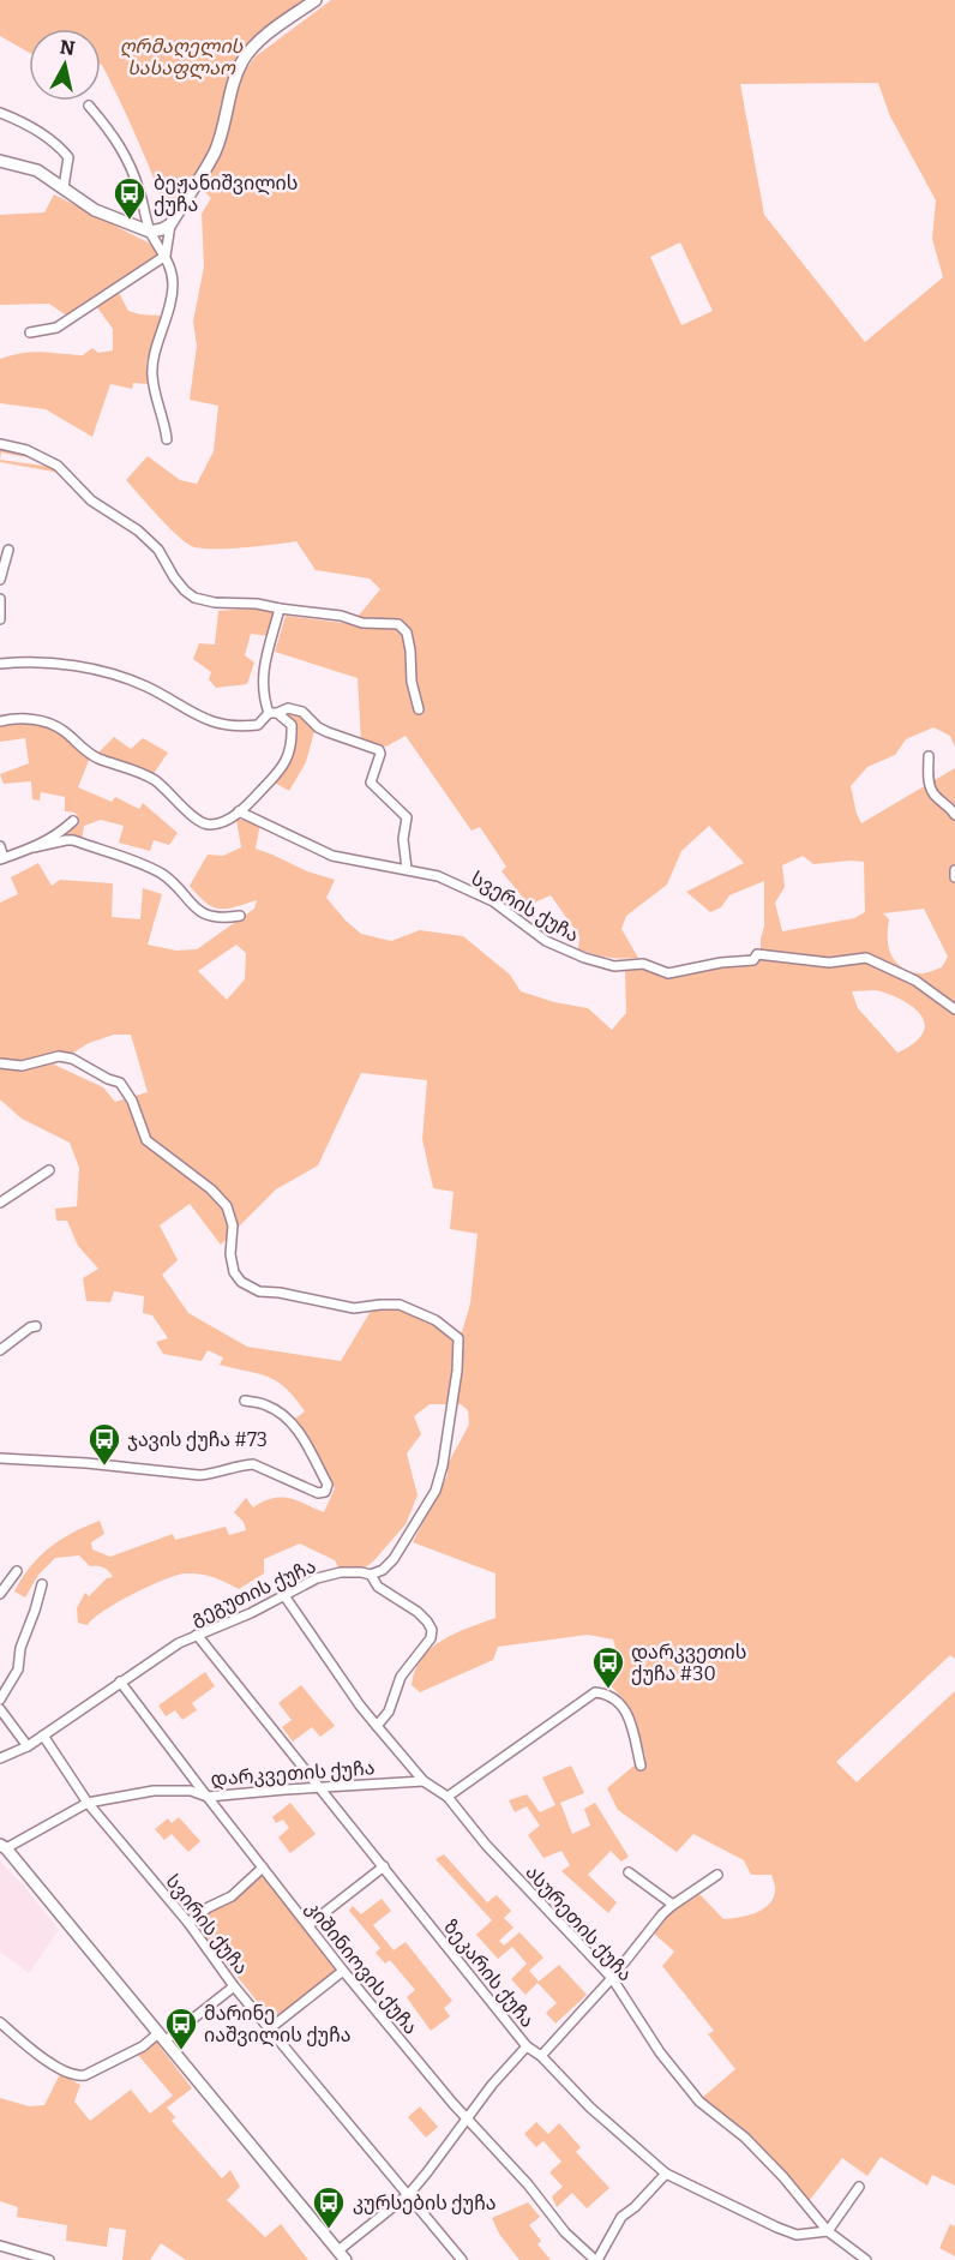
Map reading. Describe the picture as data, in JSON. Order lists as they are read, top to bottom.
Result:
{
  "streets": {
    "street": [
      "სვერის ქუჩა",
      "გეგუთის ქუჩა",
      "დარკვეთის ქუჩა",
      "ასურეთის ქუჩა",
      "სვირის ქუჩა",
      "კიშინიოვის ქუჩა",
      "ზეკარის ქუჩა"
    ]
  },
  "crossings": [
    ["გეგუთის ქუჩა", "ასურეთის ქუჩა"],
    ["გეგუთის ქუჩა", "სვირის ქუჩა"],
    ["გეგუთის ქუჩა", "კიშინიოვის ქუჩა"],
    ["გეგუთის ქუჩა", "ზეკარის ქუჩა"],
    ["დარკვეთის ქუჩა", "ასურეთის ქუჩა"],
    ["დარკვეთის ქუჩა", "სვირის ქუჩა"],
    ["დარკვეთის ქუჩა", "კიშინიოვის ქუჩა"],
    ["დარკვეთის ქუჩა", "ზეკარის ქუჩა"],
    ["ასურეთის ქუჩა", "ზეკარის ქუჩა"]
  ],
  "parks": ["ღრმაღელის სასაფლაო"],
  "places": {
    "bus stop": [
      "ბეჟანიშვილის ქუჩა",
      "ჯავის ქუჩა #73",
      "დარკვეთის ქუჩა #30",
      "მარინე იაშვილის ქუჩა",
      "კურსების ქუჩა"
    ]
  },
  "north": "top"
}
